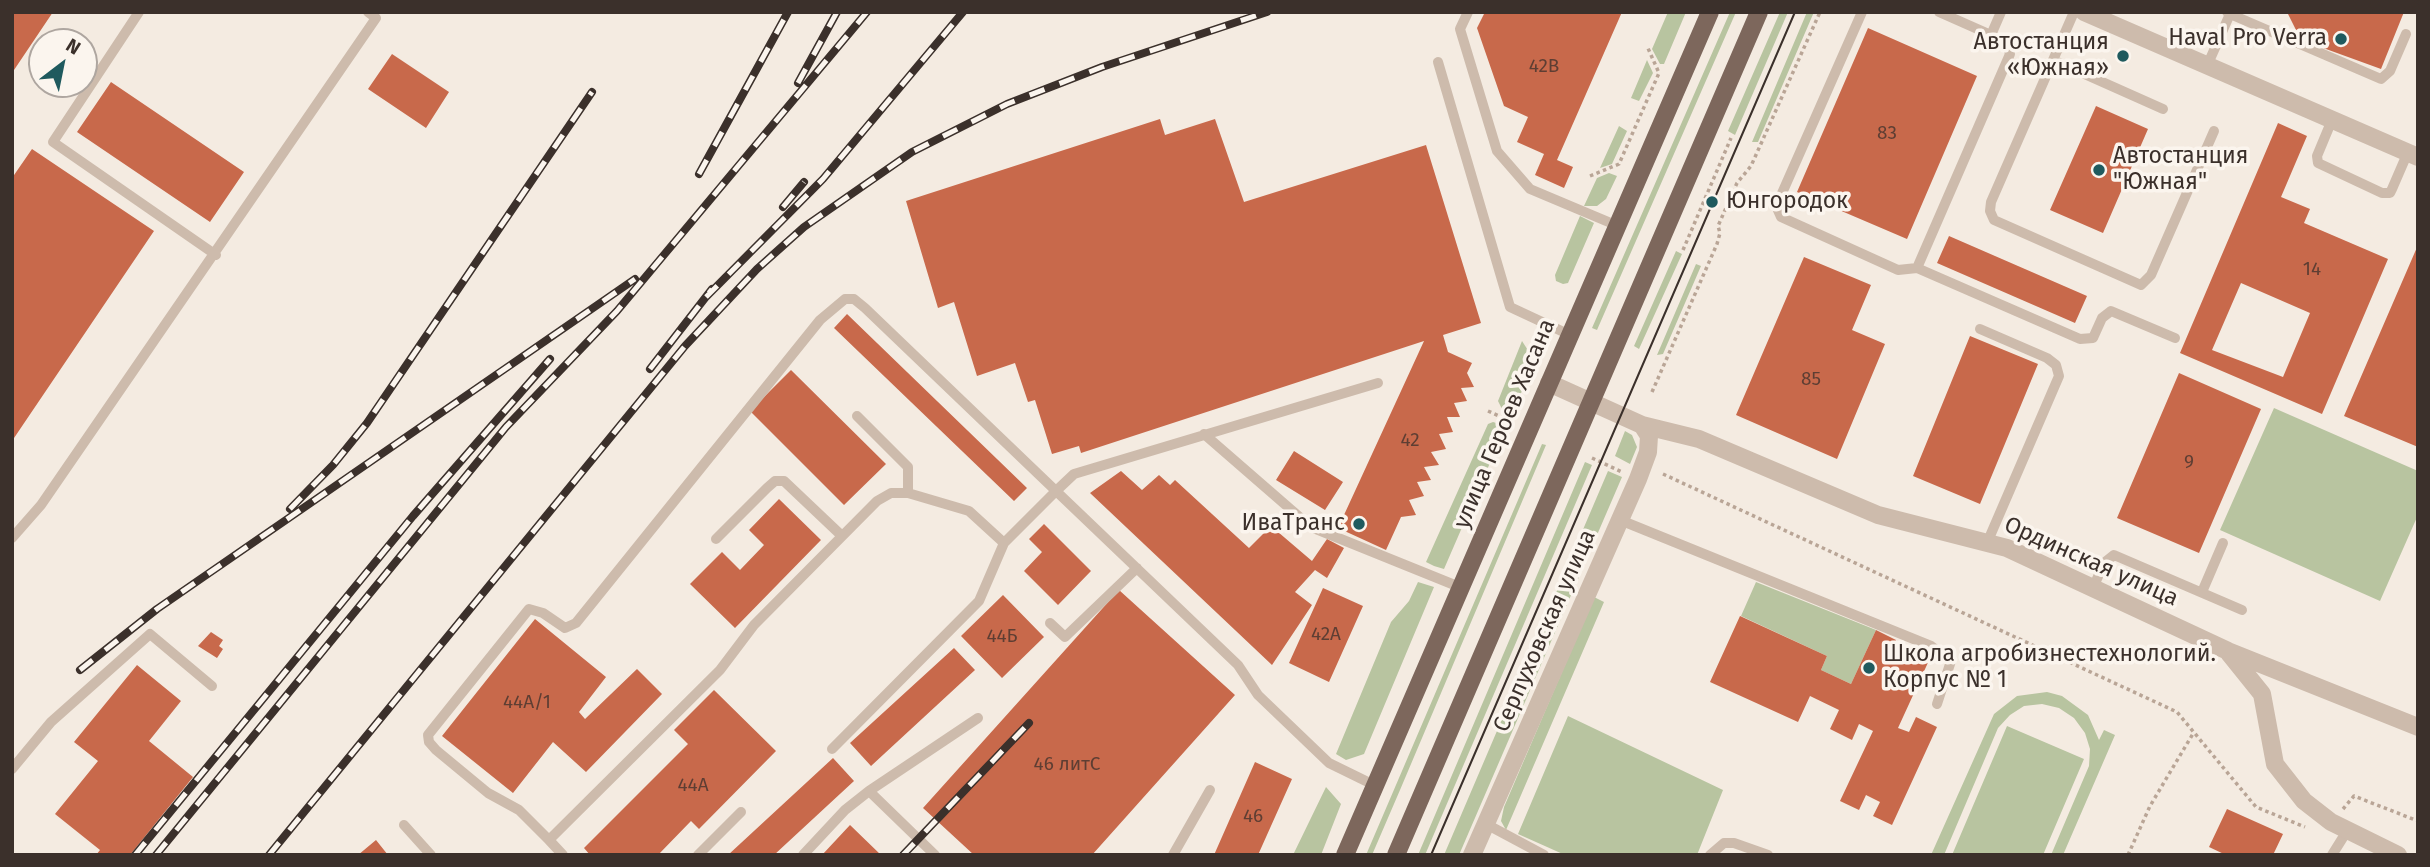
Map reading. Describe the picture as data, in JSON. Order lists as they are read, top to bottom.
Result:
{
  "streets": {
    "main road": ["улица Героев Хасана"],
    "street": ["Ординская улица", "Серпуховская улица"]
  },
  "crossings": [
    ["улица Героев Хасана", "Ординская улица"],
    ["Ординская улица", "Серпуховская улица"]
  ],
  "places": [
    "Haval Pro Verra",
    "Автостанция «Южная»",
    "Автостанция \"Южная\"",
    "Юнгородок",
    "ИваТранс",
    "Школа агробизнестехнологий. Корпус № 1"
  ],
  "house_numbers": [
    "42В",
    "83",
    "14",
    "85",
    "42",
    "9",
    "42А",
    "44Б",
    "44А/1",
    "46 литС",
    "44А",
    "46"
  ],
  "north": "top right"
}
